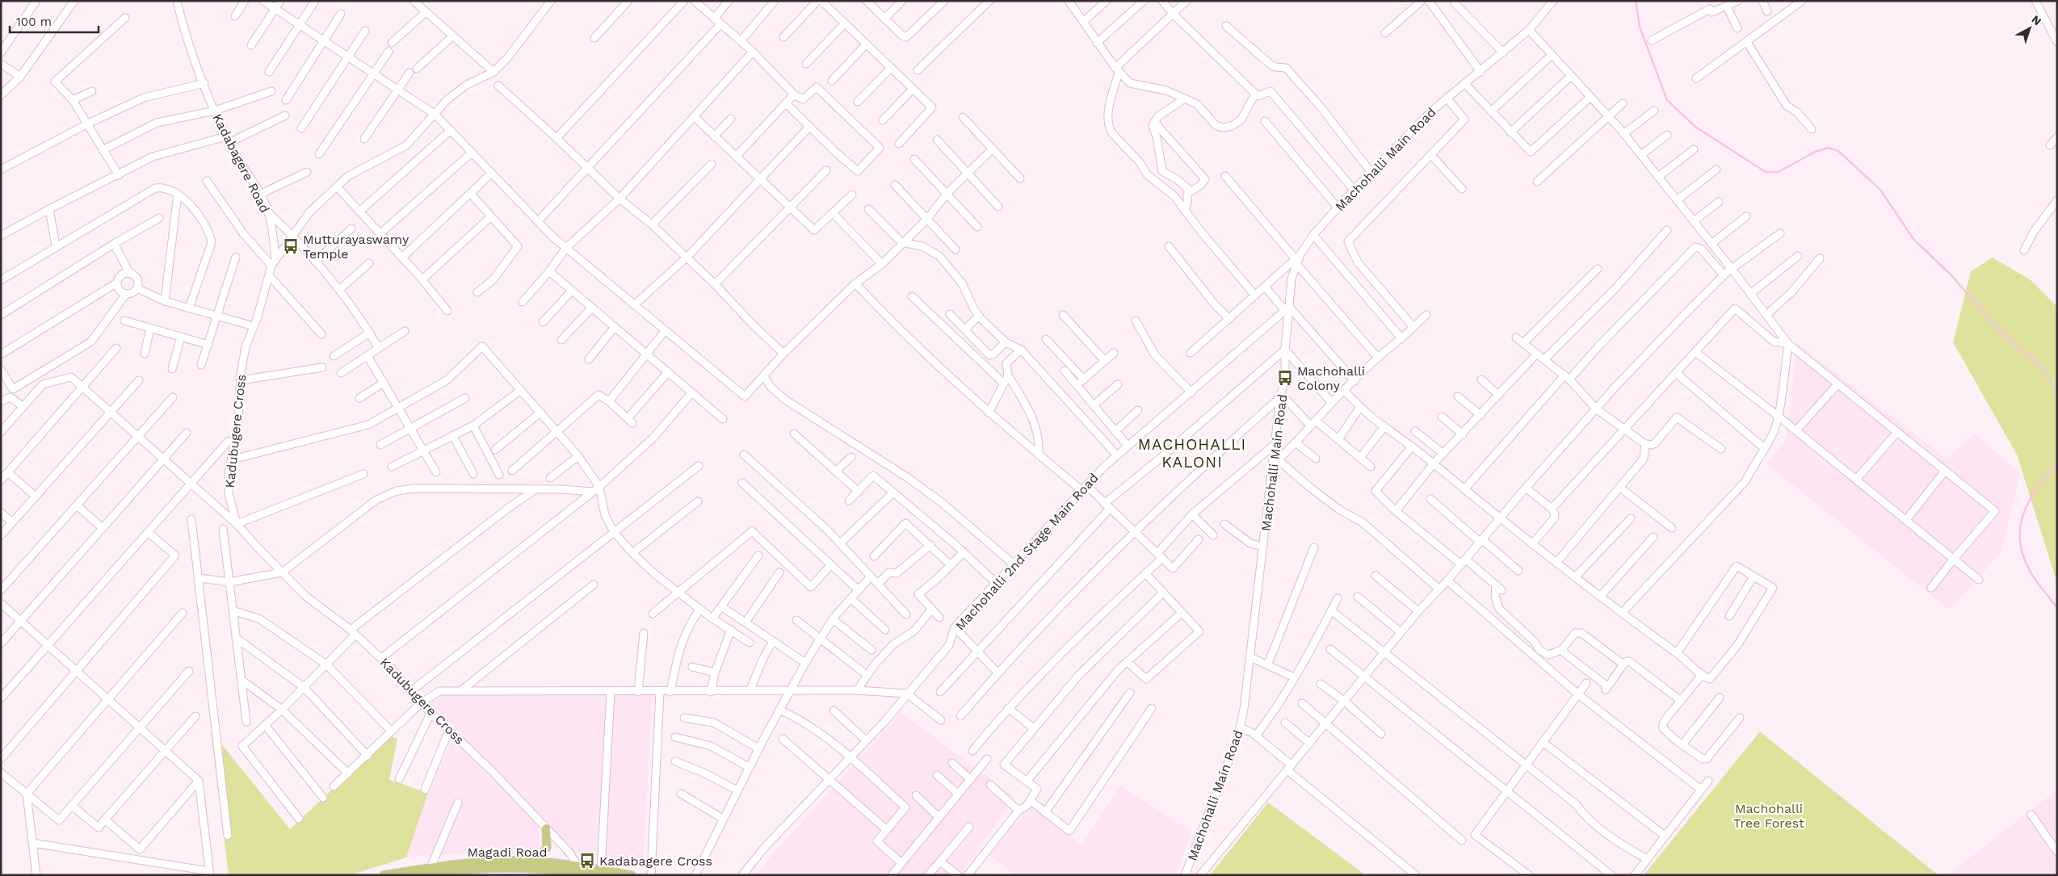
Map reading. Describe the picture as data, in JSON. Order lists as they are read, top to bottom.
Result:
{
  "streets": {
    "main road": ["Magadi Road"],
    "street": [
      "Machohalli Main Road",
      "Kadabagere Road",
      "Kadubugere Cross",
      "Machohalli 2nd Stage Main Road"
    ]
  },
  "crossings": [
    ["Machohalli Main Road", "Machohalli 2nd Stage Main Road"],
    ["Kadabagere Road", "Kadubugere Cross"],
    ["Kadubugere Cross", "Magadi Road"]
  ],
  "districts": ["MACHOHALLI KALONI"],
  "parks": ["Machohalli Tree Forest"],
  "places": {
    "bus stop": ["Mutturayaswamy Temple", "Machohalli Colony", "Kadabagere Cross"]
  },
  "scale_bar": "100 m",
  "north": "top right"
}
